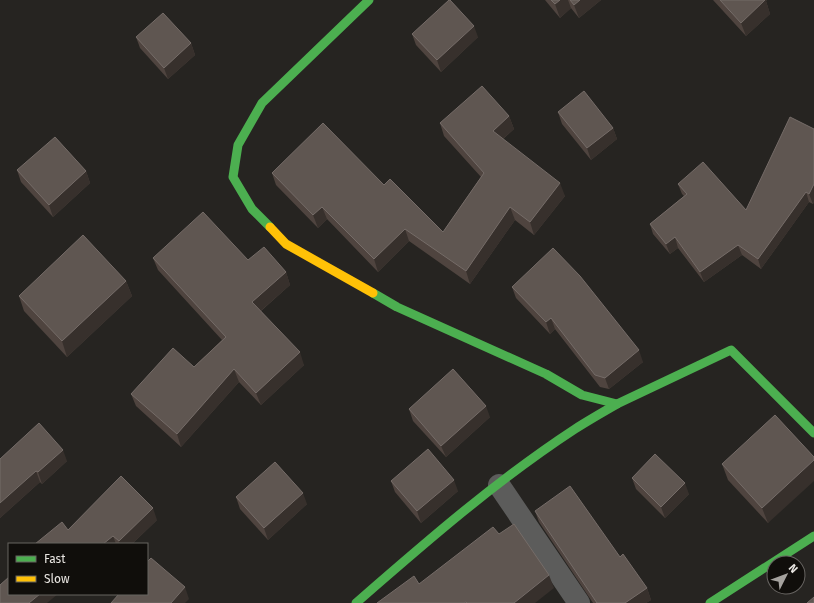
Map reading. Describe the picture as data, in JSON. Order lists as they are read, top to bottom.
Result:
{
  "legend": ["Fast", "Slow"],
  "north": "top right"
}
